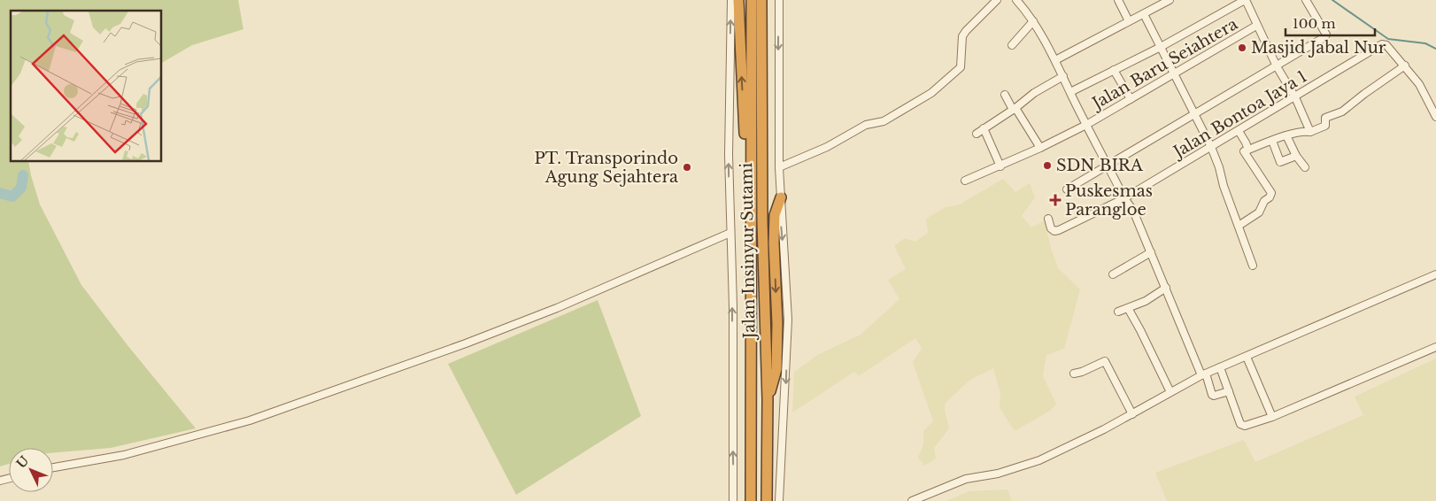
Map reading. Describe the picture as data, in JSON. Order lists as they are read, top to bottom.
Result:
{
  "streets": {
    "highway": ["Jalan Insinyur Sutami"],
    "street": ["Jalan Baru Seiahtera", "Jalan Bontoa Jaya 1"]
  },
  "places": {
    "other": ["Masjid Jabal Nur", "SDN BIRA", "PT. Transporindo Agung Sejahtera"],
    "health": ["Puskesmas Parangloe"]
  },
  "scale_bar": "100 m",
  "north": "top left"
}
